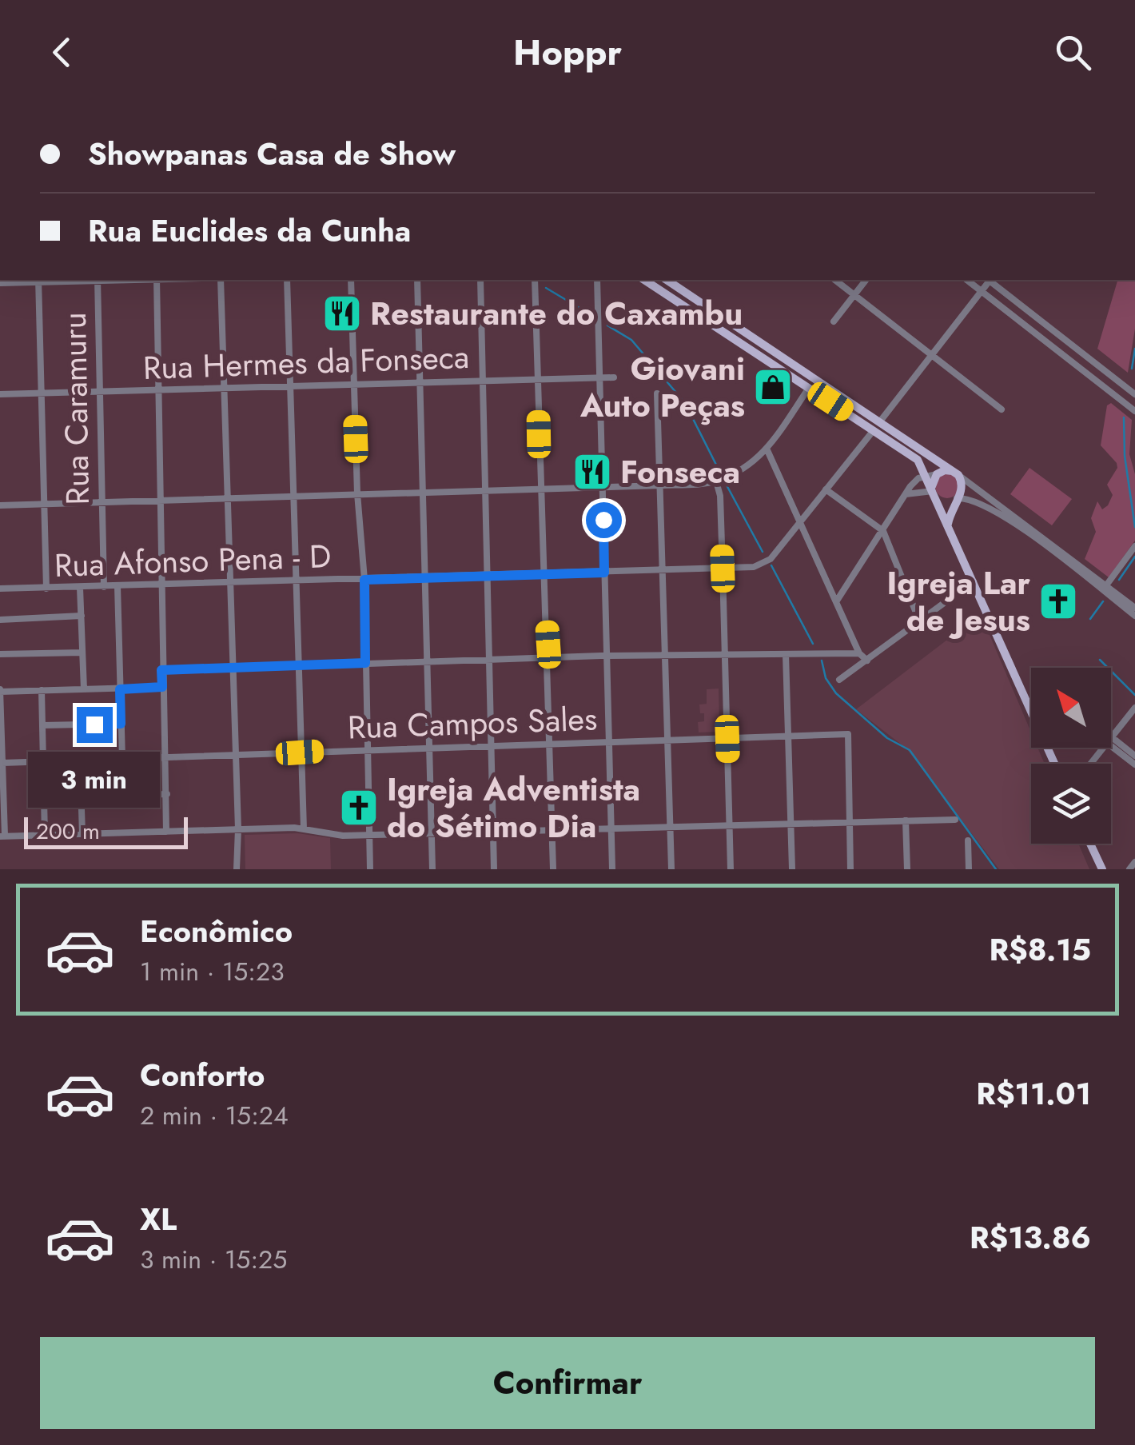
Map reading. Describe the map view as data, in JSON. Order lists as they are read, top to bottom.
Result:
{
  "streets": {
    "street": [
      "Rua Hermes da Fonseca",
      "Rua Caramuru",
      "Rua Afonso Pena - D",
      "Rua Campos Sales"
    ]
  },
  "crossings": [
    ["Rua Hermes da Fonseca", "Rua Caramuru"],
    ["Rua Caramuru", "Rua Afonso Pena - D"]
  ],
  "places": {
    "restaurant": ["Restaurante do Caxambu", "Fonseca"],
    "shop": ["Giovani Auto Peças"],
    "church": ["Igreja Lar de Jesus", "Igreja Adventista do Sétimo Dia"]
  },
  "scale_bar": "200 m",
  "north": "top left",
  "page": {
    "header": "Hoppr",
    "banner": ["Showpanas Casa de Show", "Rua Euclides da Cunha"],
    "bubble": "3 min",
    "scale": "200 m",
    "list": [
      {
        "name": "Econômico",
        "note": "1 min · 15:23",
        "value": "R$8.15"
      },
      {
        "name": "Conforto",
        "note": "2 min · 15:24",
        "value": "R$11.01"
      },
      {
        "name": "XL",
        "note": "3 min · 15:25",
        "value": "R$13.86"
      }
    ],
    "buttons": "Confirmar"
  }
}
